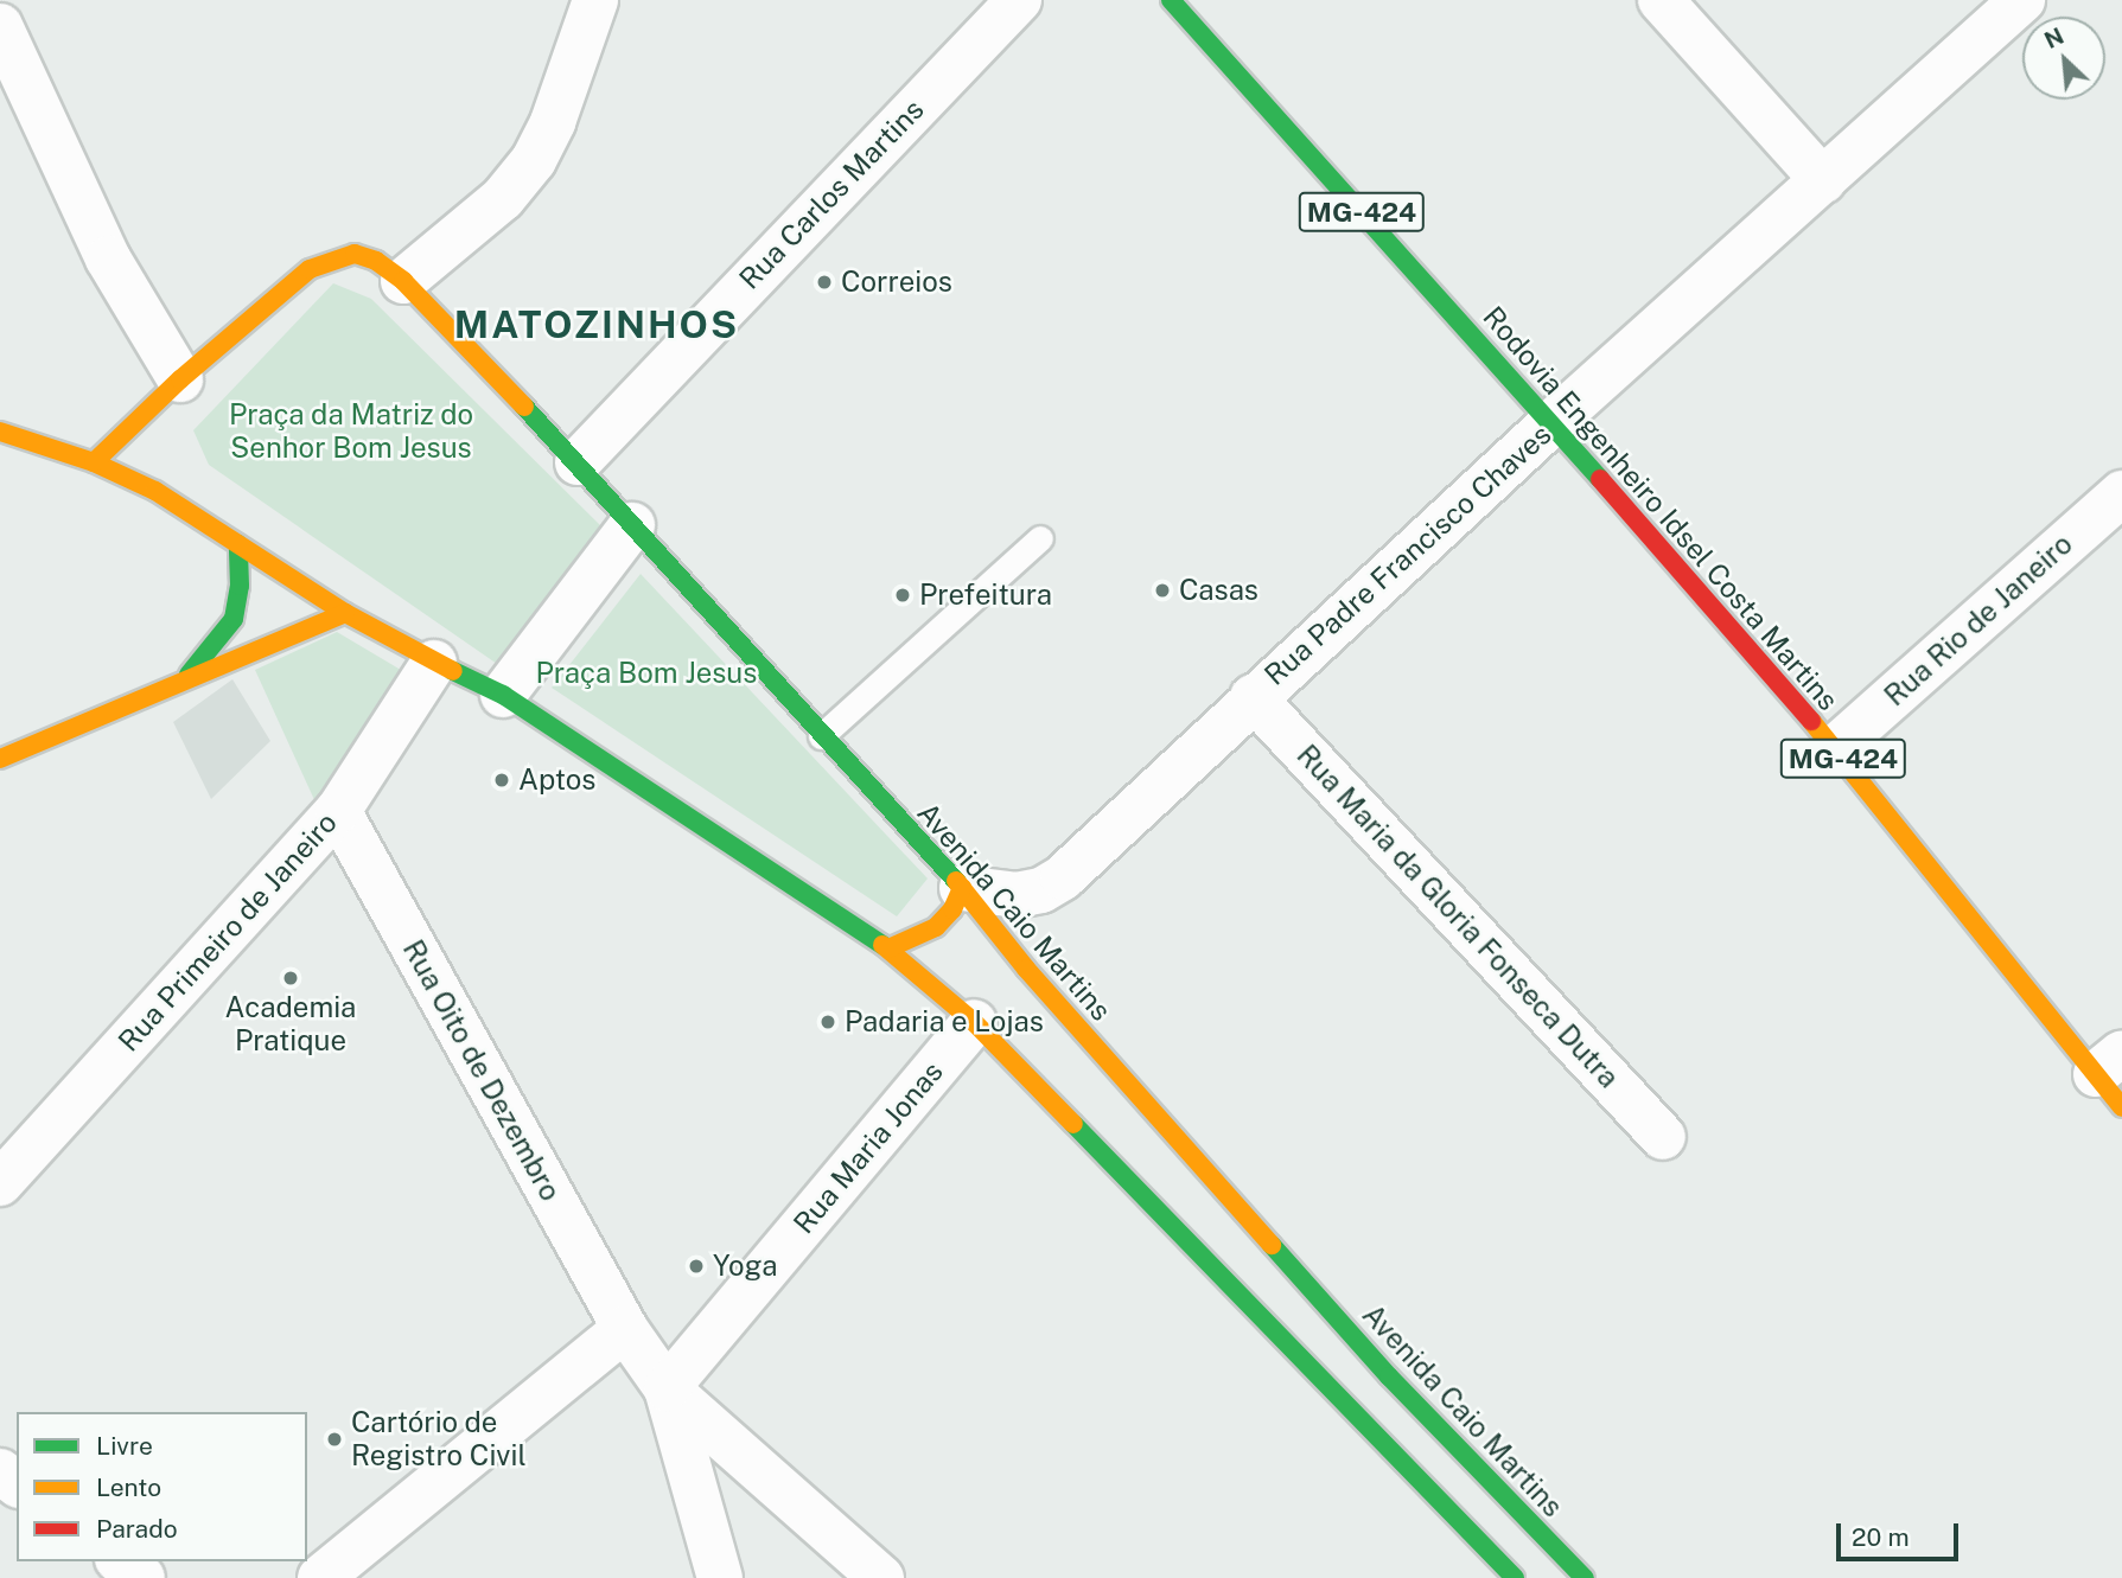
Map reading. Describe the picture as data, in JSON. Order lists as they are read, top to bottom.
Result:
{
  "streets": {
    "main road": ["MG-424", "Rodovia Engenheiro Idsel Costa Martins", "Avenida Caio Martins"],
    "street": [
      "Rua Carlos Martins",
      "Rua Padre Francisco Chaves",
      "Rua Rio de Janeiro",
      "Rua Maria da Gloria Fonseca Dutra",
      "Rua Primeiro de Janeiro",
      "Rua Oito de Dezembro",
      "Rua Maria Jonas"
    ]
  },
  "crossings": [
    ["Rua Carlos Martins", "Avenida Caio Martins"],
    ["Rodovia Engenheiro Idsel Costa Martins", "Rua Padre Francisco Chaves"],
    ["Rodovia Engenheiro Idsel Costa Martins", "Rua Rio de Janeiro"],
    ["Rua Padre Francisco Chaves", "Avenida Caio Martins"],
    ["Rua Padre Francisco Chaves", "Rua Maria da Gloria Fonseca Dutra"],
    ["Rua Primeiro de Janeiro", "Rua Oito de Dezembro"],
    ["Rua Oito de Dezembro", "Rua Maria Jonas"]
  ],
  "districts": ["MATOZINHOS"],
  "parks": ["Praça da Matriz do Senhor Bom Jesus", "Praça Bom Jesus"],
  "places": [
    "Correios",
    "Casas",
    "Prefeitura",
    "Aptos",
    "Academia Pratique",
    "Padaria e Lojas",
    "Yoga",
    "Cartório de Registro Civil"
  ],
  "legend": ["Livre", "Lento", "Parado"],
  "scale_bar": "20 m",
  "north": "top left"
}
